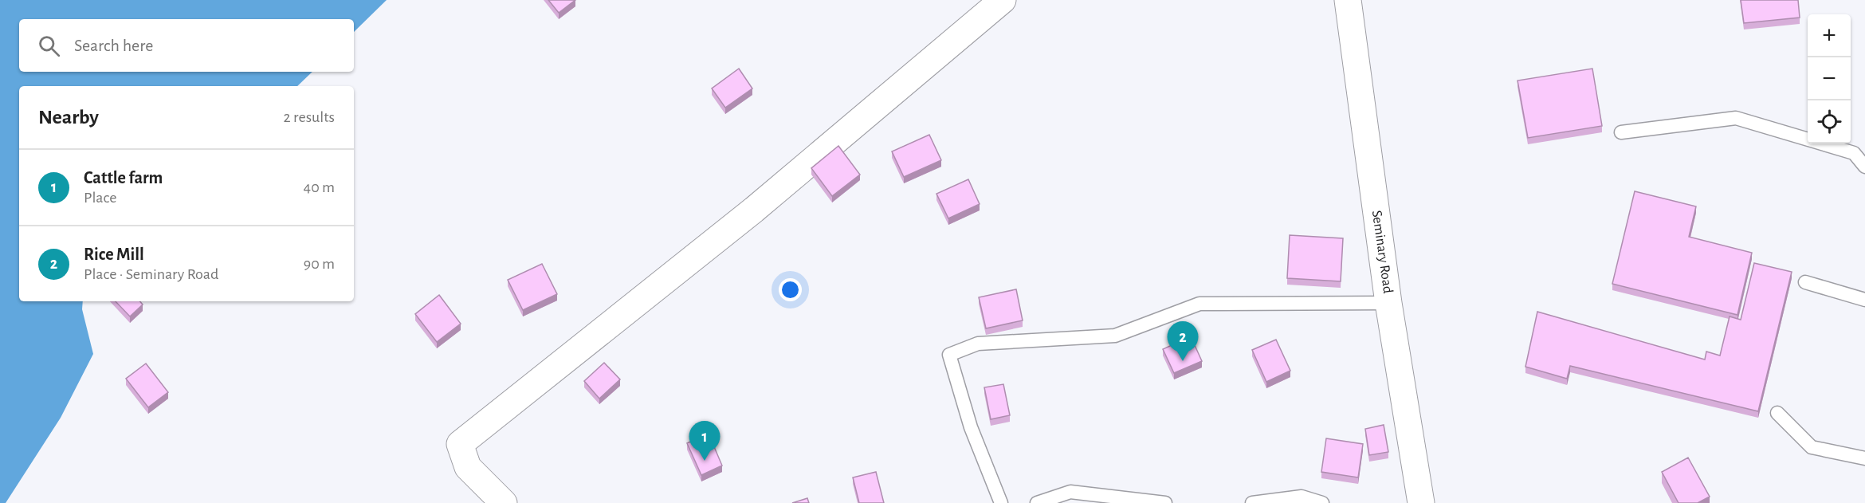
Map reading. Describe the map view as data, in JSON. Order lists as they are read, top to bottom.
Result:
{
  "streets": {
    "street": ["Seminary Road"]
  },
  "page": {
    "map_buttons": ["+", "−"],
    "search": "Search here",
    "heading": ["Nearby", "2 results"],
    "list": [
      {
        "mark": "1",
        "name": "Cattle farm",
        "note": "Place",
        "value": "40 m"
      },
      {
        "mark": "2",
        "name": "Rice Mill",
        "note": "Place · Seminary Road",
        "value": "90 m"
      }
    ],
    "pins": ["2", "1"]
  }
}
